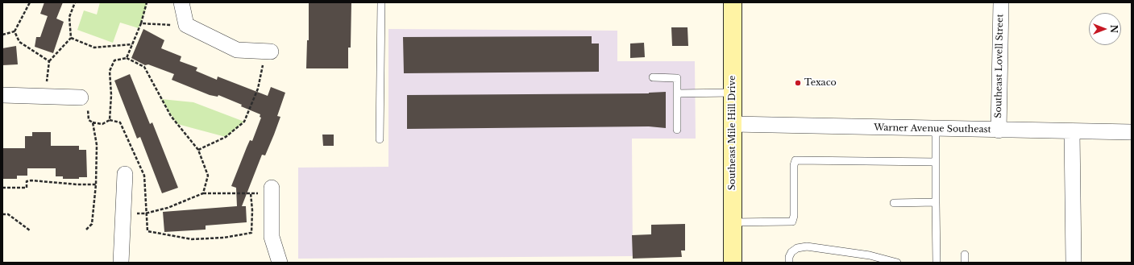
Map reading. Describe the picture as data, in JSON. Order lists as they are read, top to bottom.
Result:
{
  "streets": {
    "main road": ["Southeast Mile Hill Drive"],
    "street": ["Southeast Lovell Street", "Warner Avenue Southeast"]
  },
  "crossings": [
    ["Southeast Lovell Street", "Warner Avenue Southeast"],
    ["Warner Avenue Southeast", "Southeast Mile Hill Drive"]
  ],
  "places": ["Texaco"],
  "north": "right"
}
